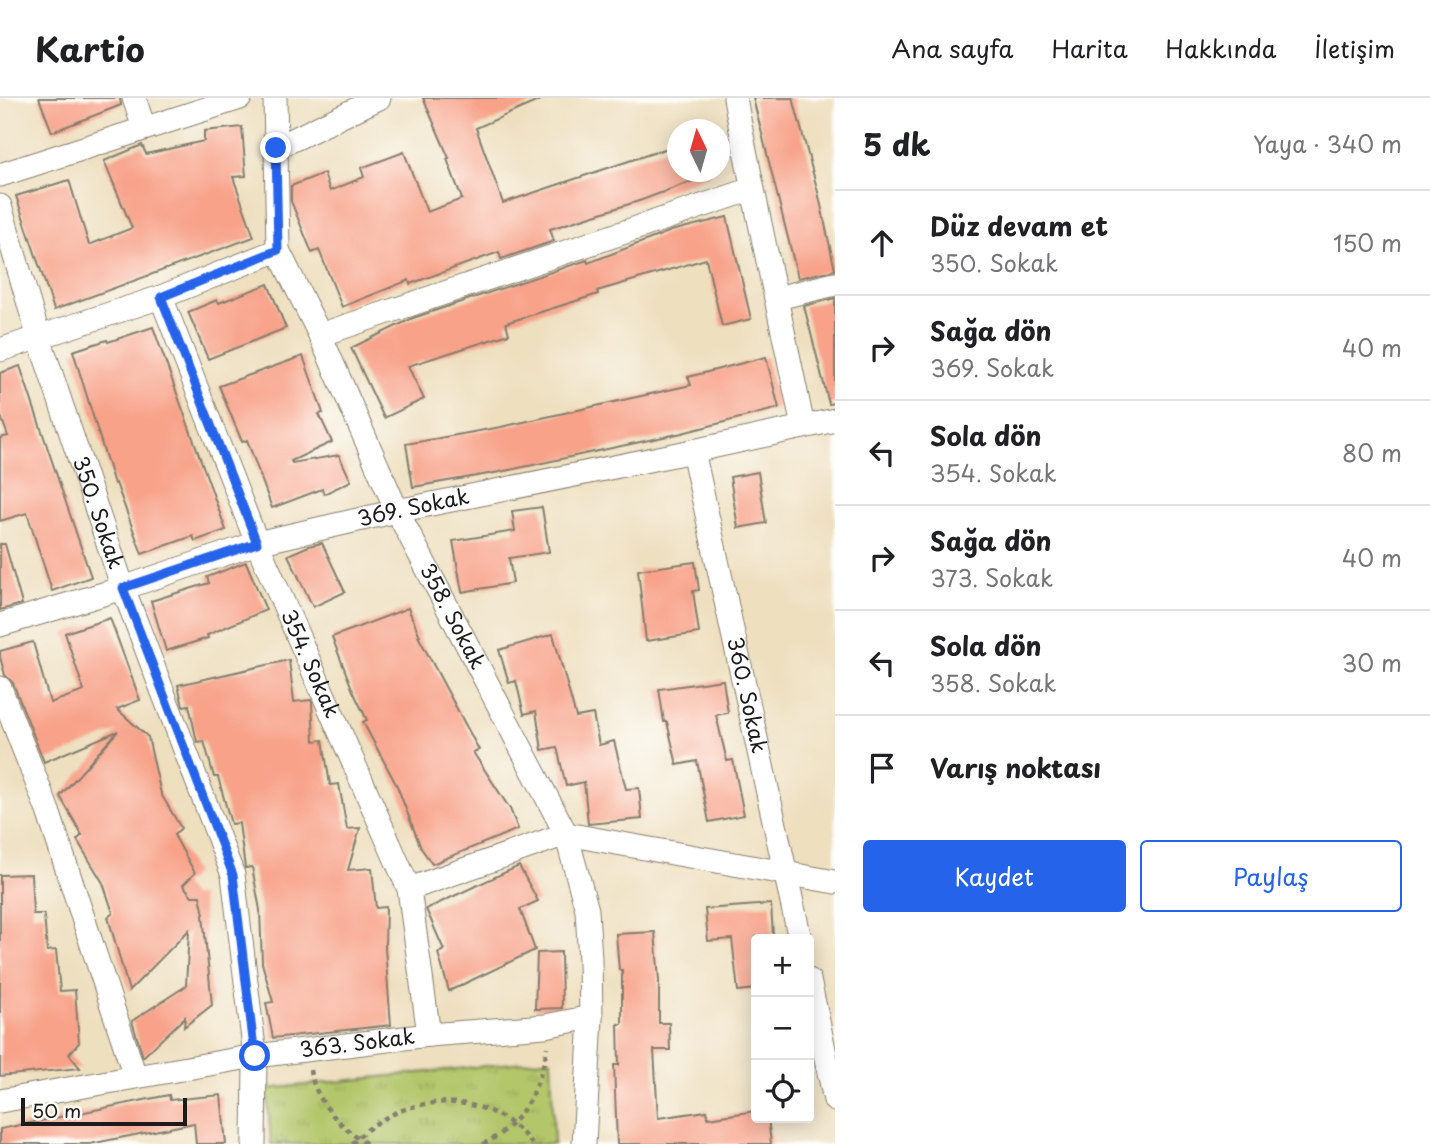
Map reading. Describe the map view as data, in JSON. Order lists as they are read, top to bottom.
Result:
{
  "streets": {
    "street": [
      "369. Sokak",
      "350. Sokak",
      "358. Sokak",
      "354. Sokak",
      "360. Sokak",
      "363. Sokak"
    ]
  },
  "crossings": [
    ["369. Sokak", "350. Sokak"],
    ["369. Sokak", "358. Sokak"],
    ["369. Sokak", "354. Sokak"],
    ["369. Sokak", "360. Sokak"],
    ["350. Sokak", "363. Sokak"],
    ["358. Sokak", "363. Sokak"],
    ["354. Sokak", "363. Sokak"]
  ],
  "scale_bar": "50 m",
  "north": "top",
  "page": {
    "header": "Kartio",
    "nav": [
      "Ana sayfa",
      "Harita",
      "Hakkında",
      "İletişim"
    ],
    "heading": ["5 dk", "Yaya · 340 m"],
    "list": [
      ["Düz devam et", "350. Sokak", "150 m"],
      ["Sağa dön", "369. Sokak", "40 m"],
      ["Sola dön", "354. Sokak", "80 m"],
      ["Sağa dön", "373. Sokak", "40 m"],
      ["Sola dön", "358. Sokak", "30 m"],
      "Varış noktası"
    ],
    "buttons": ["Kaydet", "Paylaş"],
    "map_buttons": ["+", "−"],
    "scale": "50 m"
  }
}
